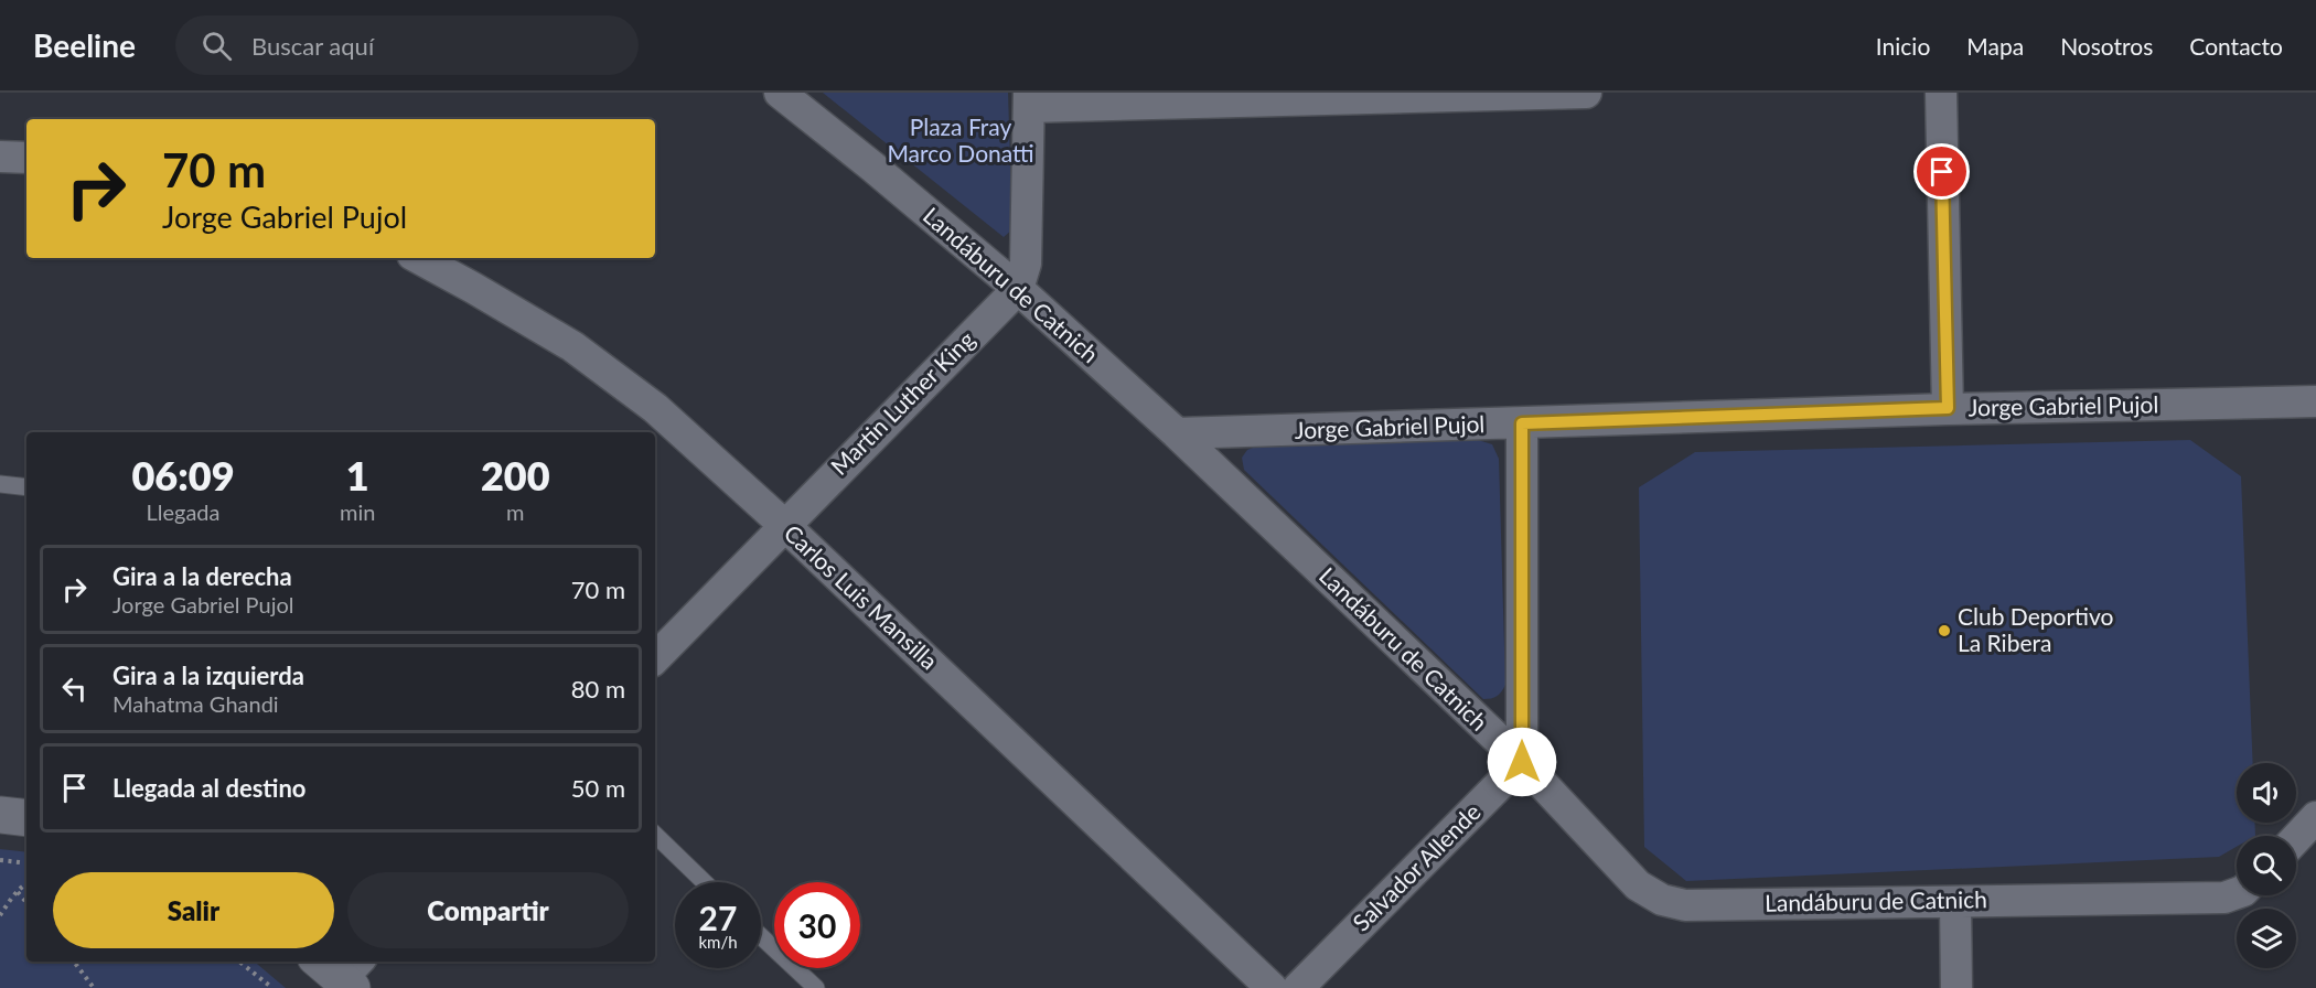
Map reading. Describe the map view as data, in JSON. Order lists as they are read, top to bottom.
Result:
{
  "streets": {
    "street": [
      "Landáburu de Catnich",
      "Martin Luther King",
      "Jorge Gabriel Pujol",
      "Carlos Luis Mansilla",
      "Salvador Allende"
    ]
  },
  "crossings": [
    ["Landáburu de Catnich", "Martin Luther King"],
    ["Landáburu de Catnich", "Jorge Gabriel Pujol"],
    ["Landáburu de Catnich", "Salvador Allende"],
    ["Martin Luther King", "Carlos Luis Mansilla"]
  ],
  "parks": ["Plaza Fray Marco Donatti"],
  "places": ["Club Deportivo La Ribera"],
  "page": {
    "header": "Beeline",
    "search": "Buscar aquí",
    "nav": [
      "Inicio",
      "Mapa",
      "Nosotros",
      "Contacto"
    ],
    "turn": ["70 m", "Jorge Gabriel Pujol"],
    "eta": [
      "06:09",
      "Llegada",
      "1",
      "min",
      "200",
      "m"
    ],
    "list": [
      {
        "name": "Gira a la derecha",
        "note": "Jorge Gabriel Pujol",
        "value": "70 m"
      },
      {
        "name": "Gira a la izquierda",
        "note": "Mahatma Ghandi",
        "value": "80 m"
      },
      {
        "name": "Llegada al destino",
        "value": "50 m"
      }
    ],
    "buttons": ["Salir", "Compartir"],
    "speed": "27 km/h",
    "limit": "30"
  }
}
